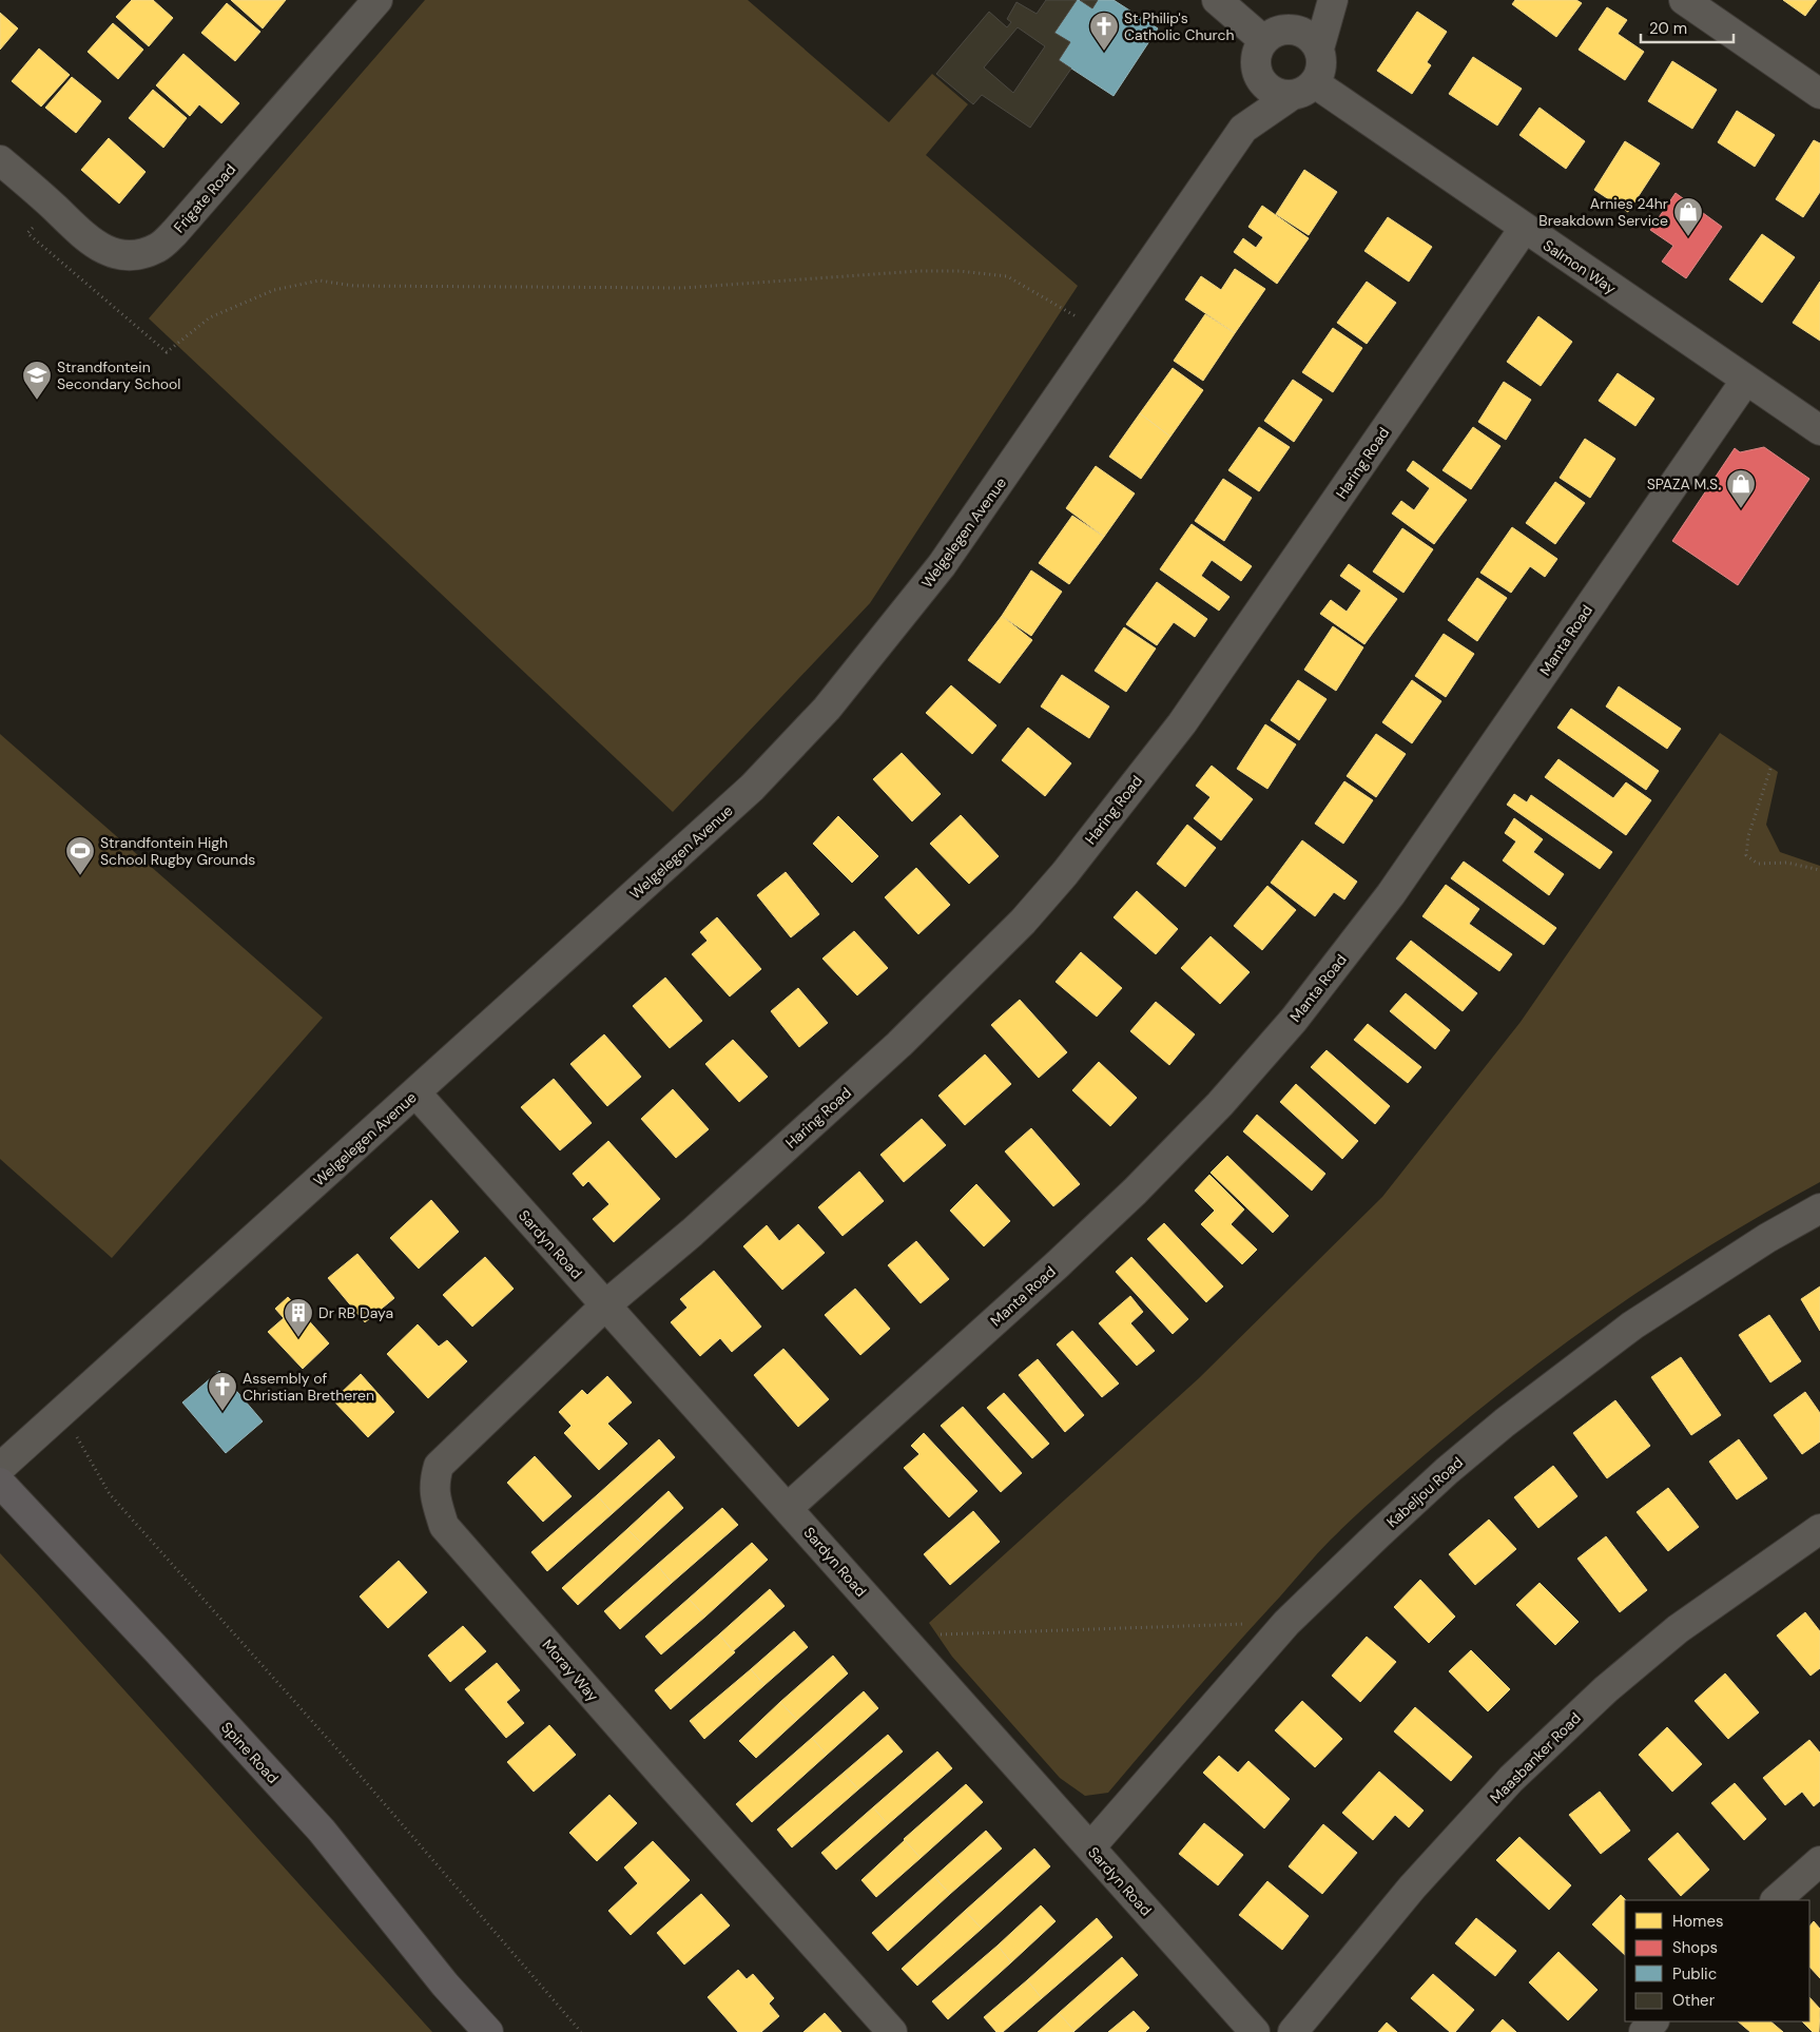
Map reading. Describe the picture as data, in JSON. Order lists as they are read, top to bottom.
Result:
{
  "streets": {
    "main road": ["Spine Road"],
    "street": [
      "Frigate Road",
      "Salmon Way",
      "Haring Road",
      "Welgelegen Avenue",
      "Manta Road",
      "Sardyn Road",
      "Kabeljou Road",
      "Moray Way",
      "Maasbanker Road"
    ]
  },
  "crossings": [
    ["Salmon Way", "Haring Road"],
    ["Salmon Way", "Welgelegen Avenue"],
    ["Salmon Way", "Manta Road"],
    ["Haring Road", "Sardyn Road"],
    ["Haring Road", "Moray Way"],
    ["Welgelegen Avenue", "Sardyn Road"],
    ["Manta Road", "Sardyn Road"],
    ["Sardyn Road", "Kabeljou Road"],
    ["Sardyn Road", "Moray Way"]
  ],
  "places": {
    "church": ["St Philip's Catholic Church", "Assembly of Christian Bretheren"],
    "shop": ["Arnies 24hr Breakdown Service", "SPAZA M.S."],
    "school or university": ["Strandfontein Secondary School"],
    "sports": ["Strandfontein High School Rugby Grounds"],
    "building": ["Dr RB Daya"]
  },
  "legend": [
    "Homes",
    "Shops",
    "Public",
    "Other"
  ],
  "scale_bar": "20 m"
}
